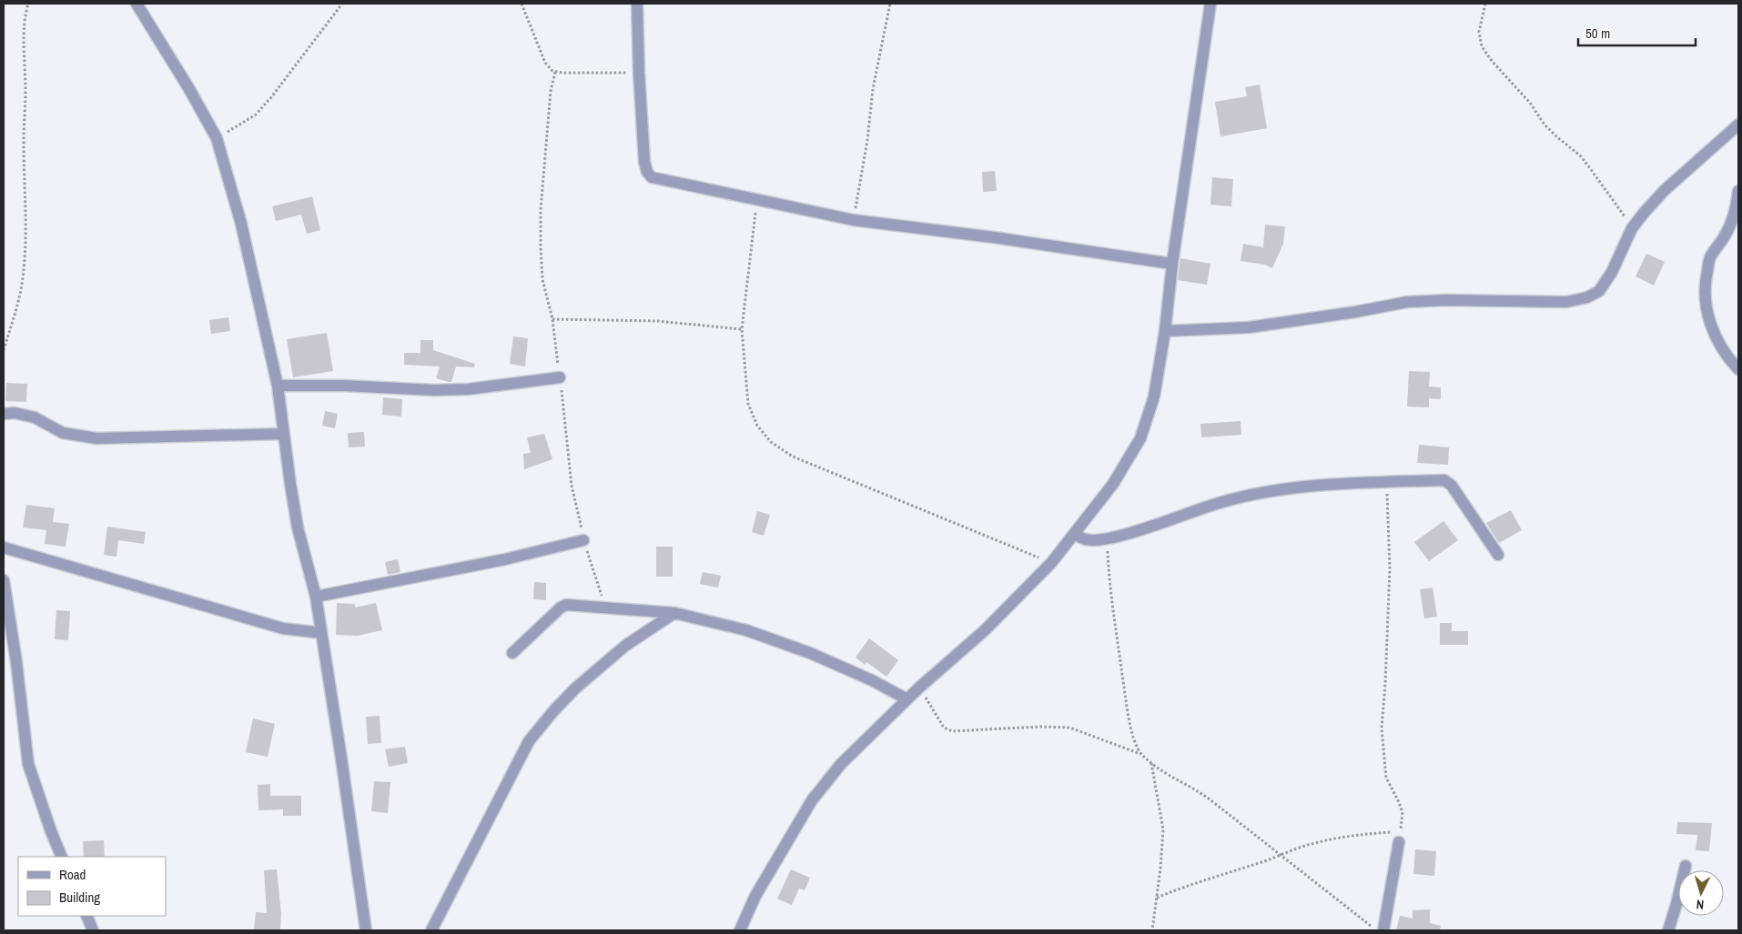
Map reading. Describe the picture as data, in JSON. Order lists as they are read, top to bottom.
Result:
{
  "legend": ["Road", "Building"],
  "scale_bar": "50 m",
  "north": "bottom"
}
